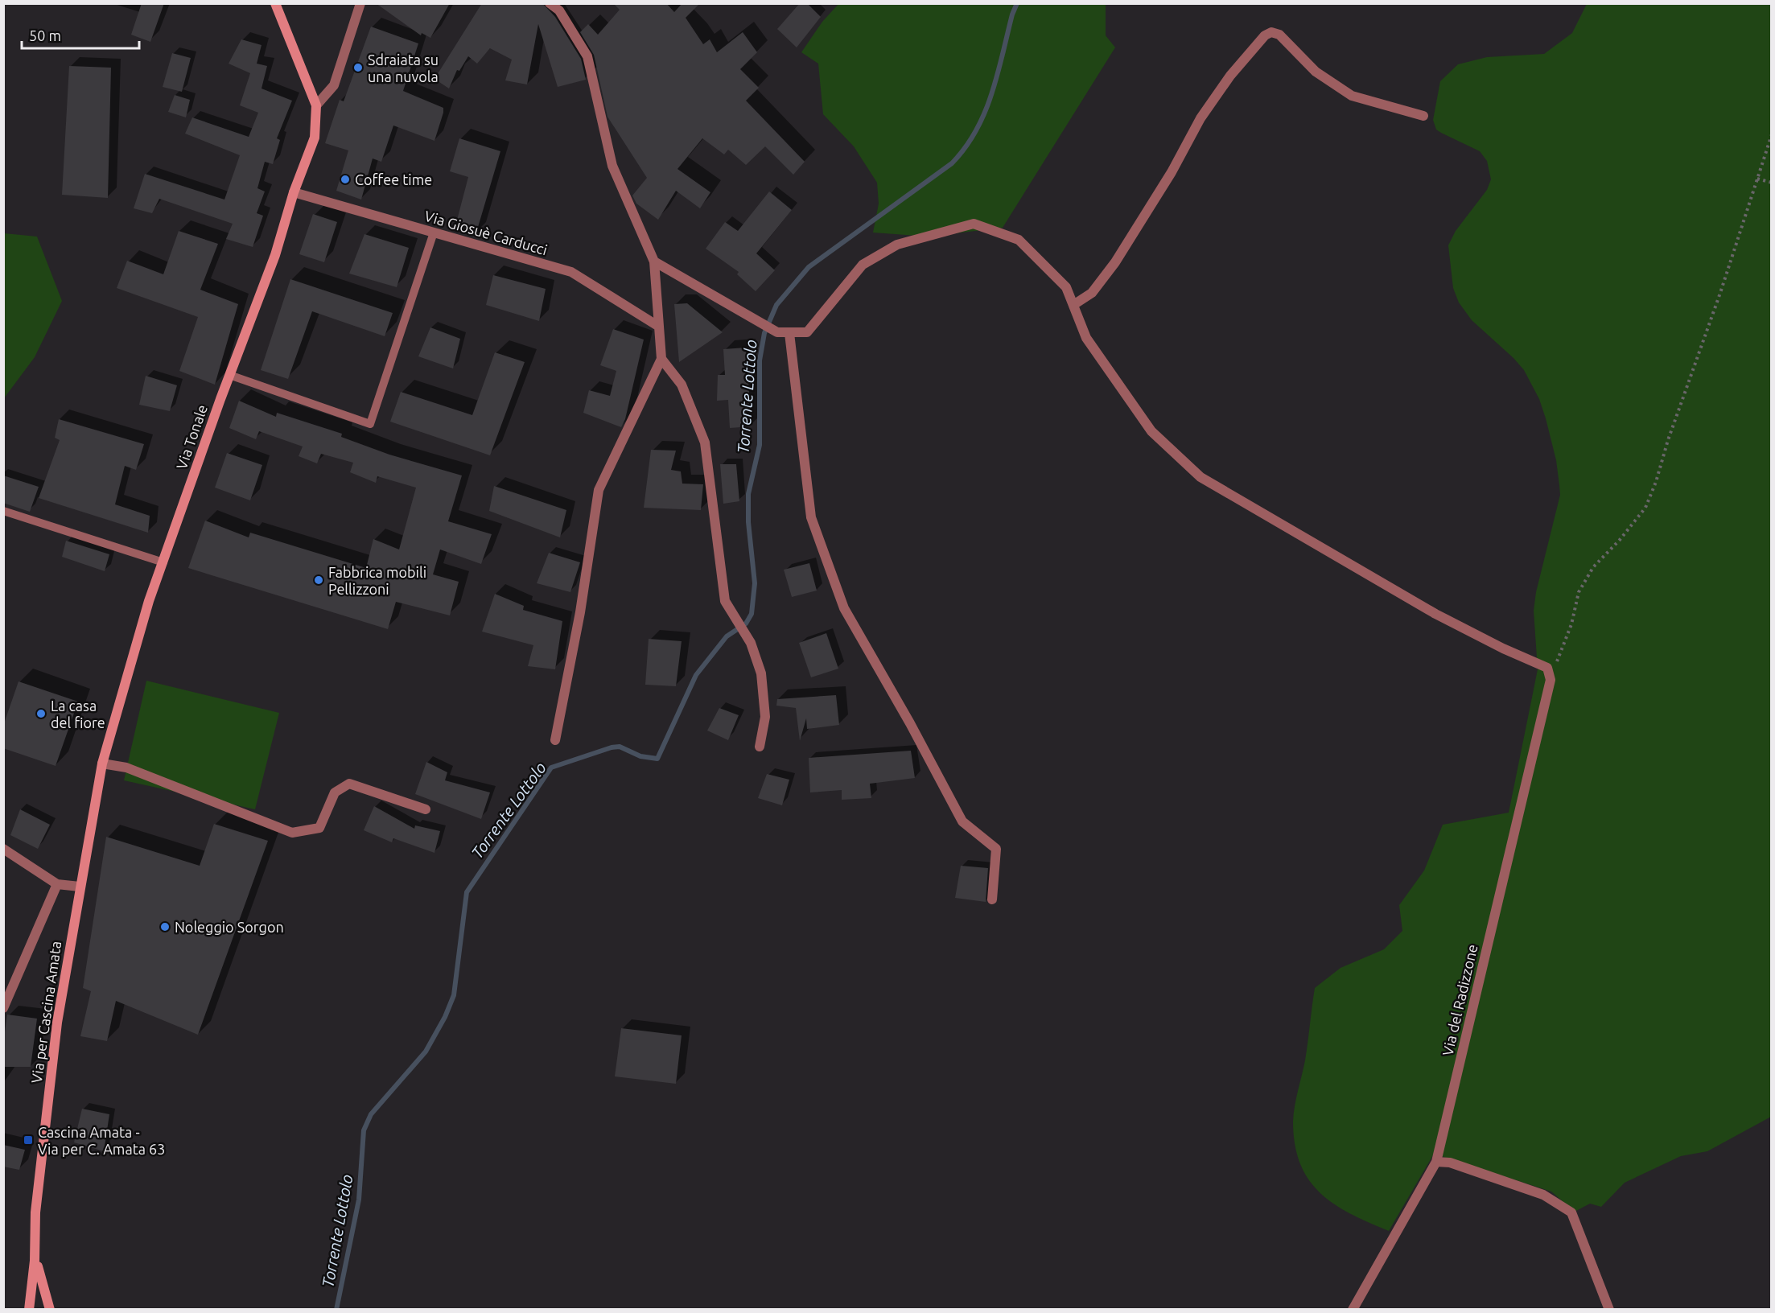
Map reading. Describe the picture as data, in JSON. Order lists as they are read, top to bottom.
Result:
{
  "streets": {
    "street": [
      "Via Giosuè Carducci",
      "Via Tonale",
      "Via del Radizzone",
      "Via per Cascina Amata"
    ]
  },
  "crossings": [
    ["Via Giosuè Carducci", "Via Tonale"],
    ["Via Tonale", "Via per Cascina Amata"]
  ],
  "water": ["Torrente Lottolo"],
  "places": {
    "other": [
      "Sdraiata su una nuvola",
      "Coffee time",
      "Fabbrica mobili Pellizzoni",
      "La casa del fiore",
      "Noleggio Sorgon"
    ],
    "transit": ["Cascina Amata - Via per C. Amata 63"]
  },
  "scale_bar": "50 m"
}
